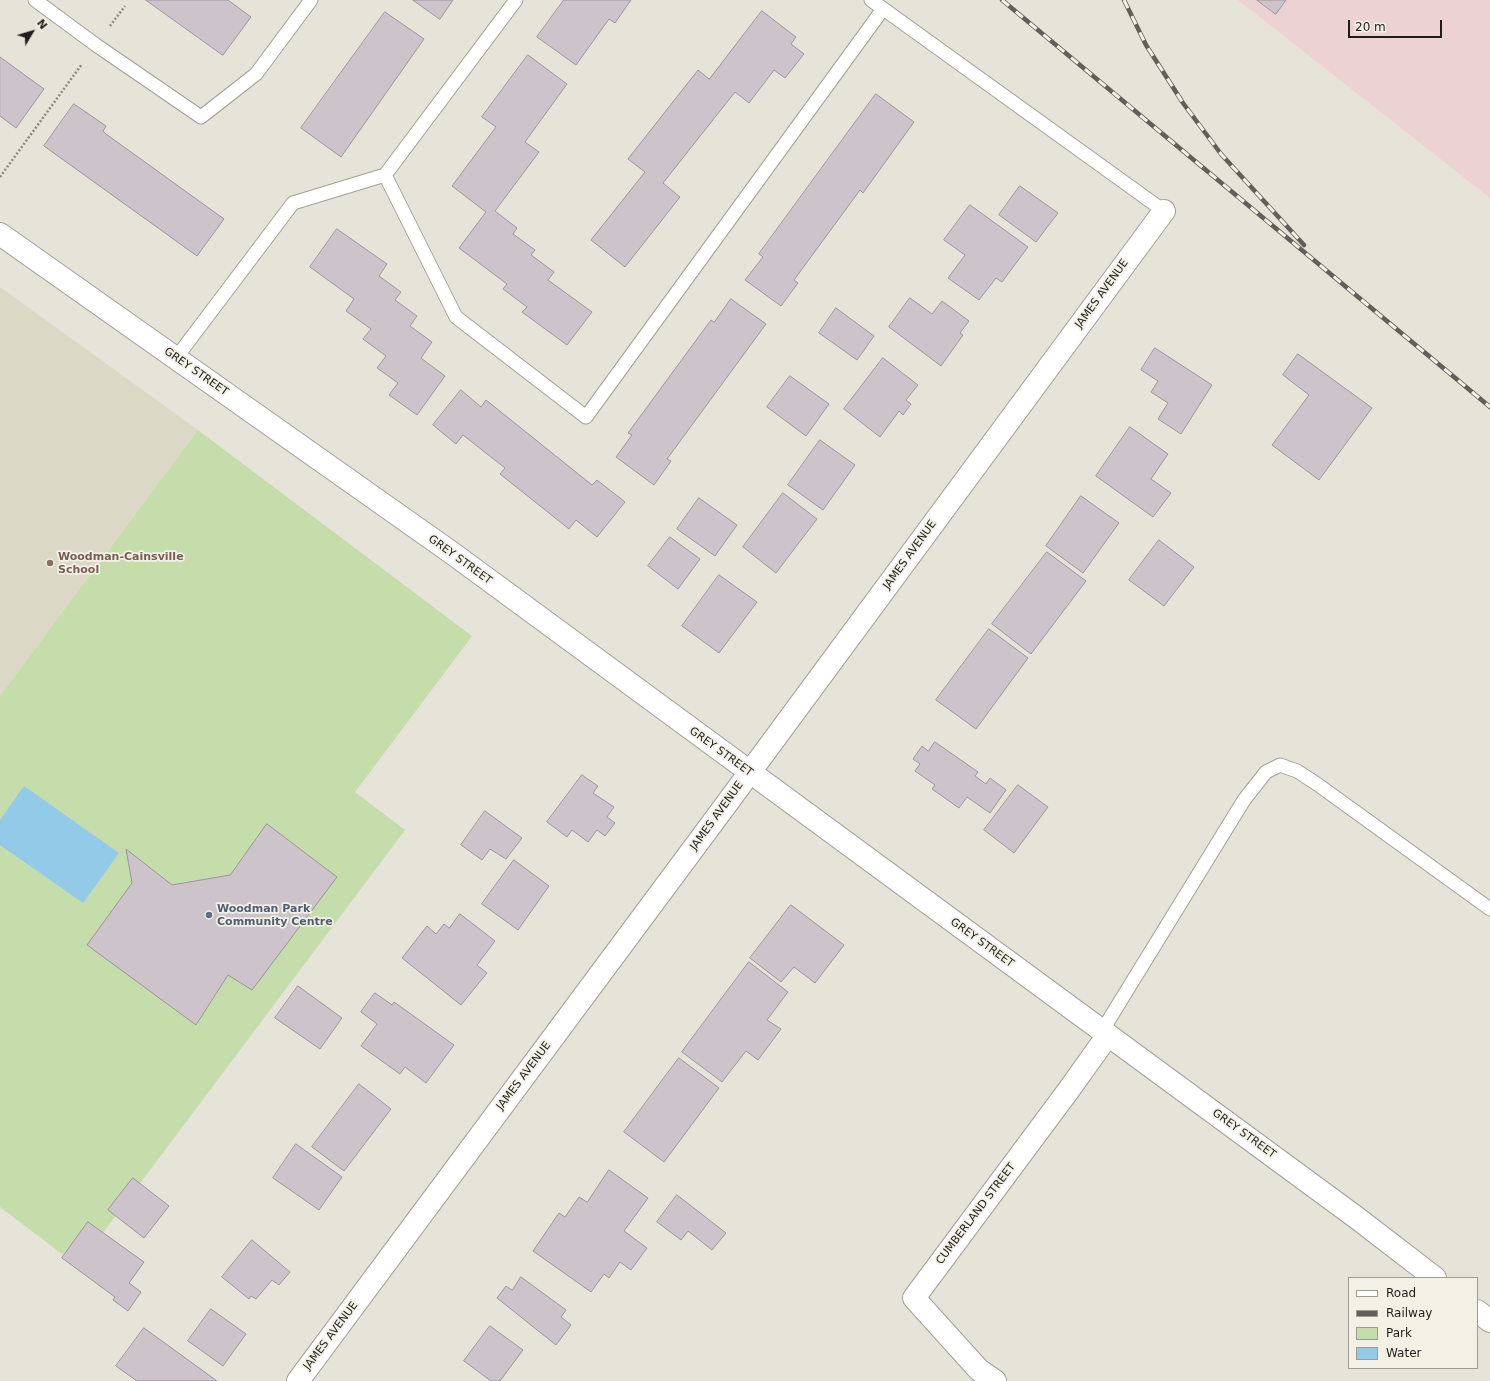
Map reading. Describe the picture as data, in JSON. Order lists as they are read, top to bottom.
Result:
{
  "streets": {
    "street": ["JAMES AVENUE", "GREY STREET", "CUMBERLAND STREET"]
  },
  "crossings": [
    ["JAMES AVENUE", "GREY STREET"],
    ["GREY STREET", "CUMBERLAND STREET"]
  ],
  "places": ["Woodman-Cainsville School", "Woodman Park Community Centre"],
  "legend": [
    "Road",
    "Railway",
    "Park",
    "Water"
  ],
  "scale_bar": "20 m",
  "north": "top right"
}
